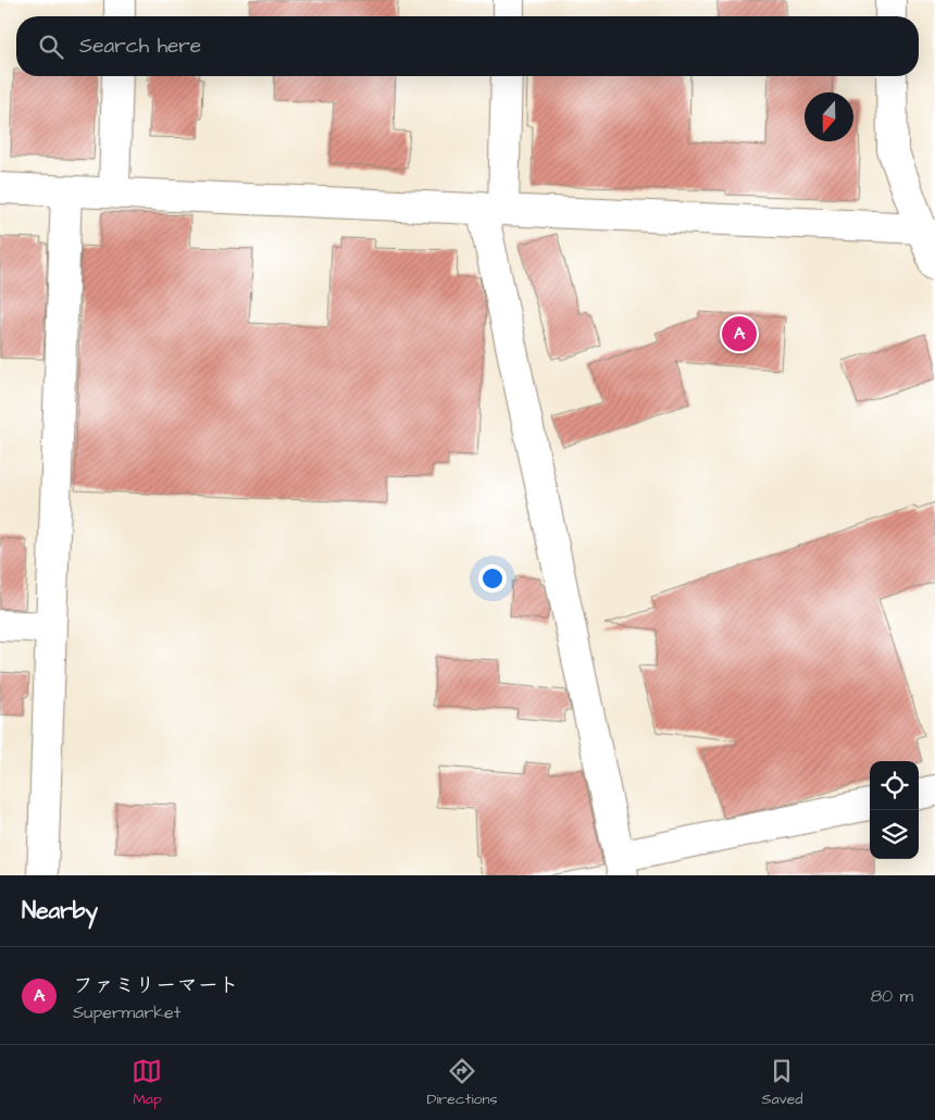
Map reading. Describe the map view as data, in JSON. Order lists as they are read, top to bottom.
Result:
{
  "north": "bottom",
  "page": {
    "search": "Search here",
    "pins": "A",
    "heading": "Nearby",
    "list": [
      {
        "mark": "A",
        "name": "ファミリーマート",
        "note": "Supermarket",
        "value": "80 m"
      }
    ],
    "nav": ["Map", "Directions", "Saved"]
  }
}
